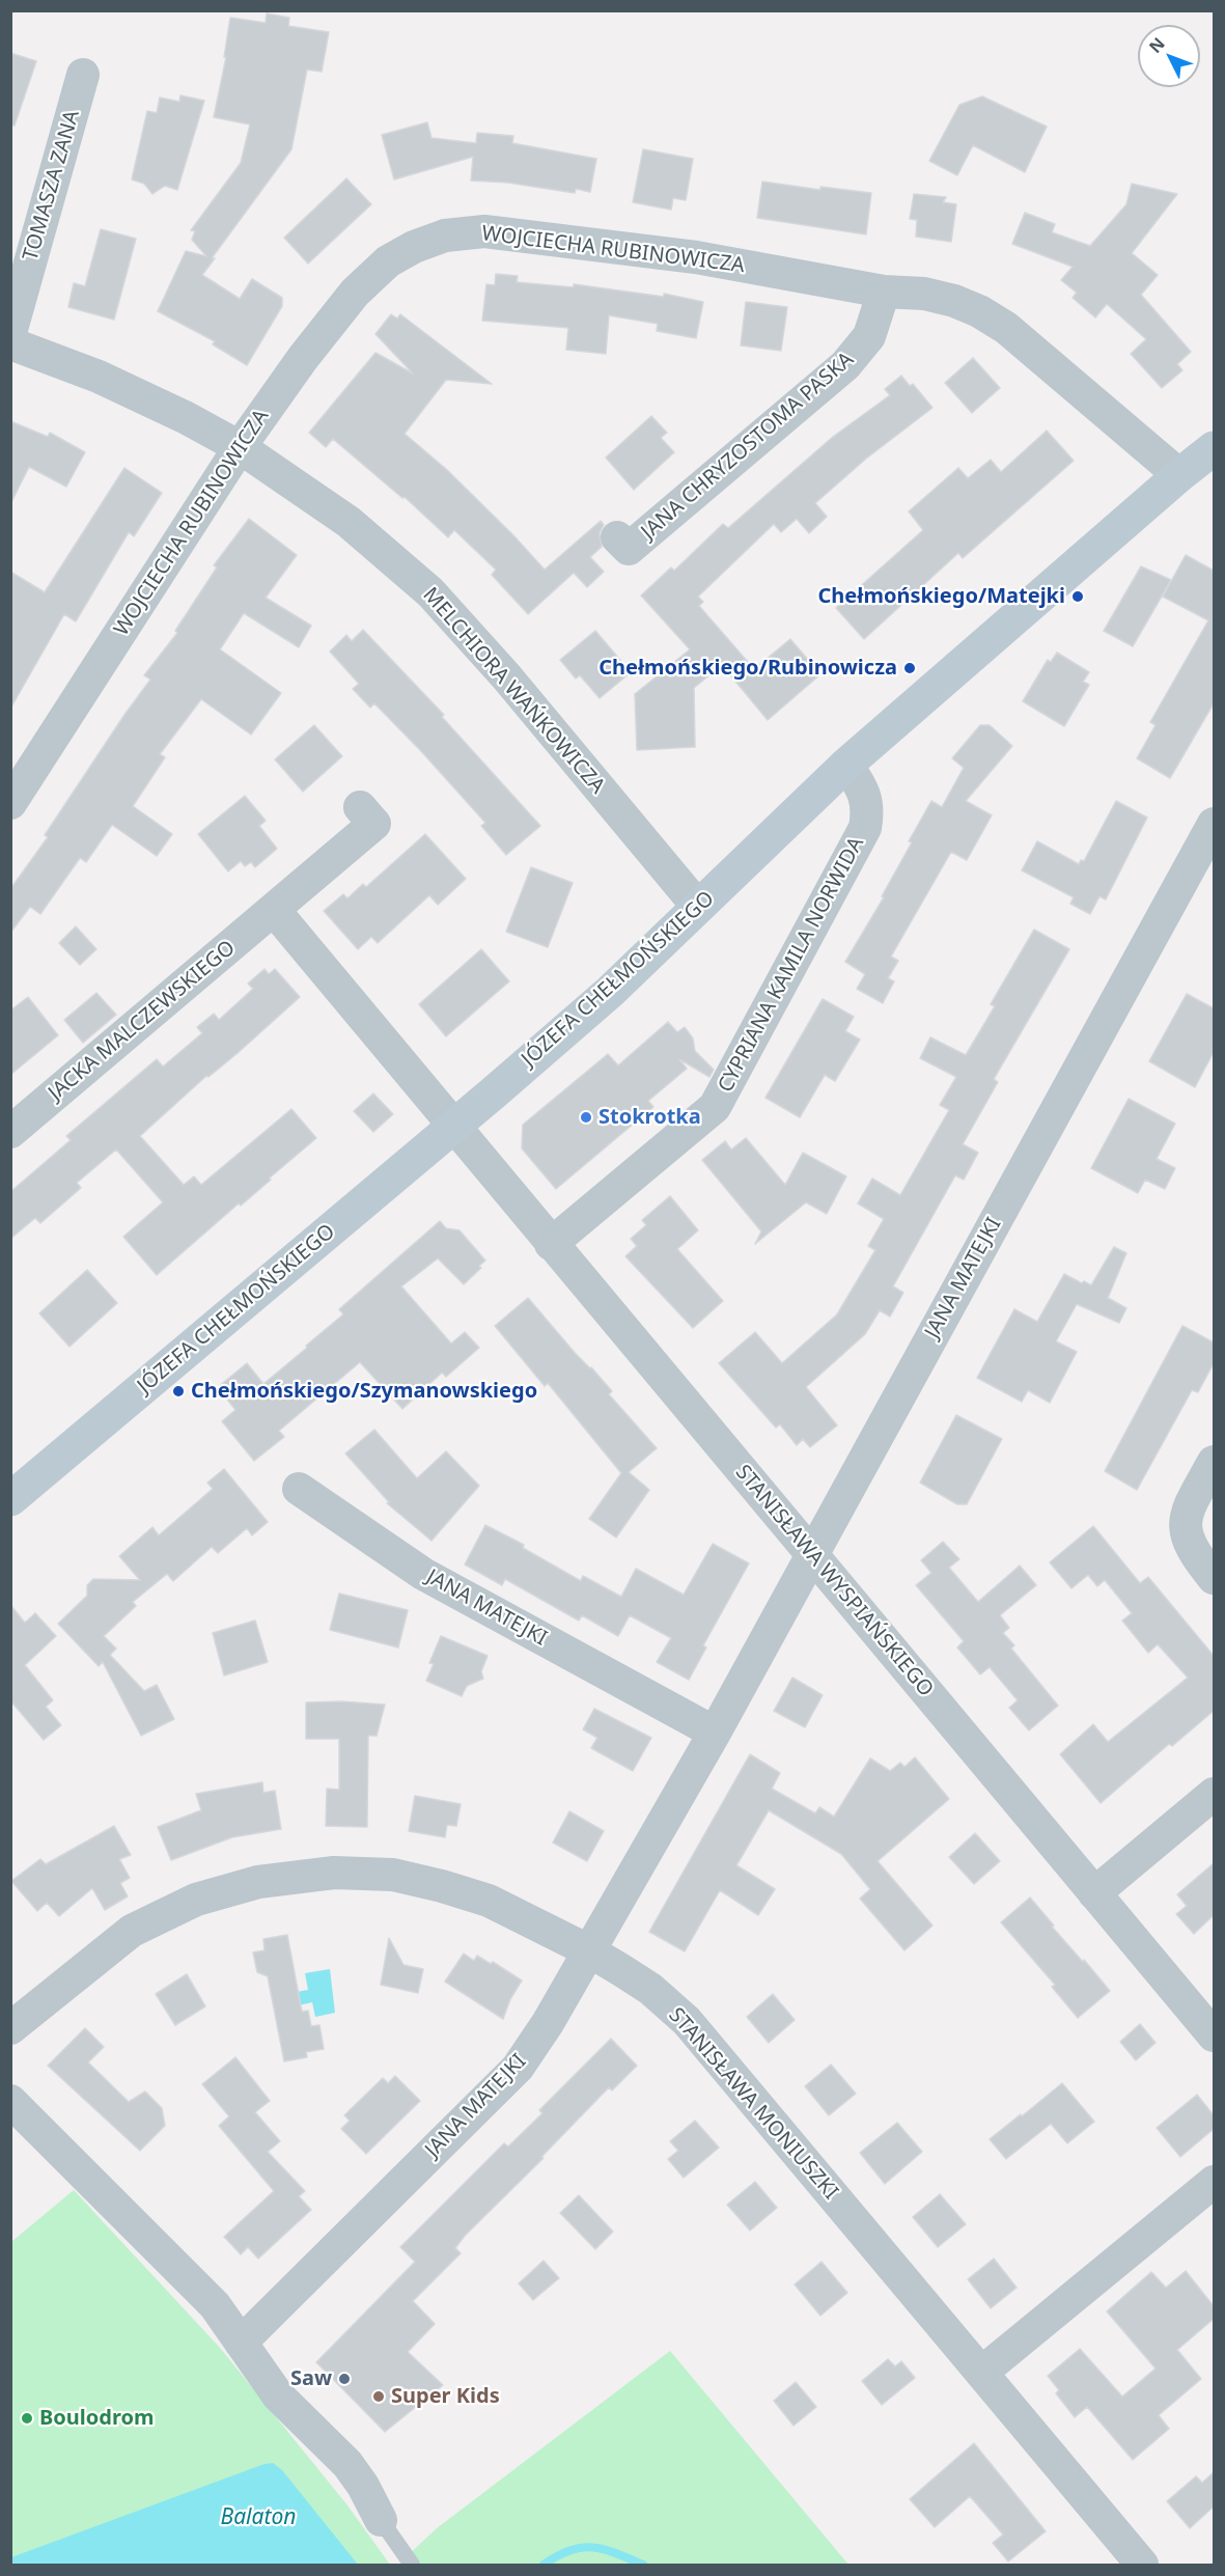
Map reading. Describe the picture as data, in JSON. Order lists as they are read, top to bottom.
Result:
{
  "streets": {
    "street": [
      "TOMASZA ZANA",
      "WOJCIECHA RUBINOWICZA",
      "JANA CHRYZOSTOMA PASKA",
      "MELCHIORA WAŃKOWICZA",
      "CYPRIANA KAMILA NORWIDA",
      "JÓZEFA CHEŁMOŃSKIEGO",
      "JACKA MALCZEWSKIEGO",
      "JANA MATEJKI",
      "STANISŁAWA WYSPIAŃSKIEGO",
      "STANISŁAWA MONIUSZKI"
    ]
  },
  "crossings": [
    ["WOJCIECHA RUBINOWICZA", "JANA CHRYZOSTOMA PASKA"],
    ["WOJCIECHA RUBINOWICZA", "MELCHIORA WAŃKOWICZA"],
    ["WOJCIECHA RUBINOWICZA", "JÓZEFA CHEŁMOŃSKIEGO"],
    ["MELCHIORA WAŃKOWICZA", "JÓZEFA CHEŁMOŃSKIEGO"],
    ["CYPRIANA KAMILA NORWIDA", "JÓZEFA CHEŁMOŃSKIEGO"],
    ["CYPRIANA KAMILA NORWIDA", "STANISŁAWA WYSPIAŃSKIEGO"],
    ["JÓZEFA CHEŁMOŃSKIEGO", "STANISŁAWA WYSPIAŃSKIEGO"],
    ["JANA MATEJKI", "STANISŁAWA WYSPIAŃSKIEGO"],
    ["JANA MATEJKI", "STANISŁAWA MONIUSZKI"]
  ],
  "water": ["Balaton"],
  "places": [
    "Chełmońskiego/Matejki",
    "Chełmońskiego/Rubinowicza",
    "Stokrotka",
    "Chełmońskiego/Szymanowskiego",
    "Saw",
    "Super Kids",
    "Boulodrom"
  ],
  "north": "top left"
}
